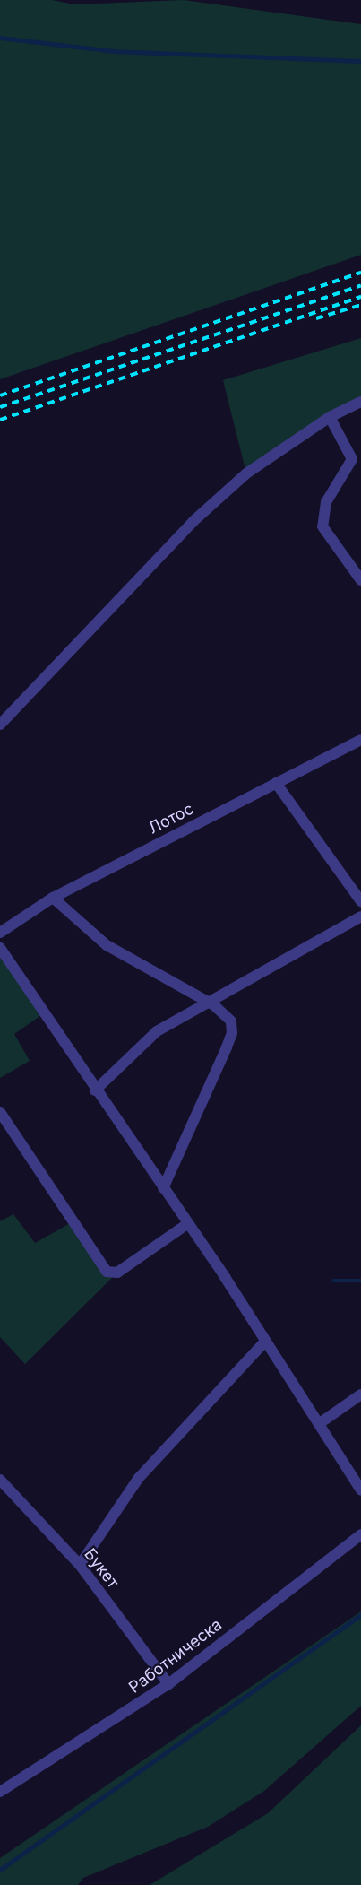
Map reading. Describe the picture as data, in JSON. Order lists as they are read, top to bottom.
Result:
{
  "streets": {
    "street": ["Лотос", "Букет", "Работническа"]
  },
  "crossings": [
    ["Букет", "Работническа"]
  ]
}
